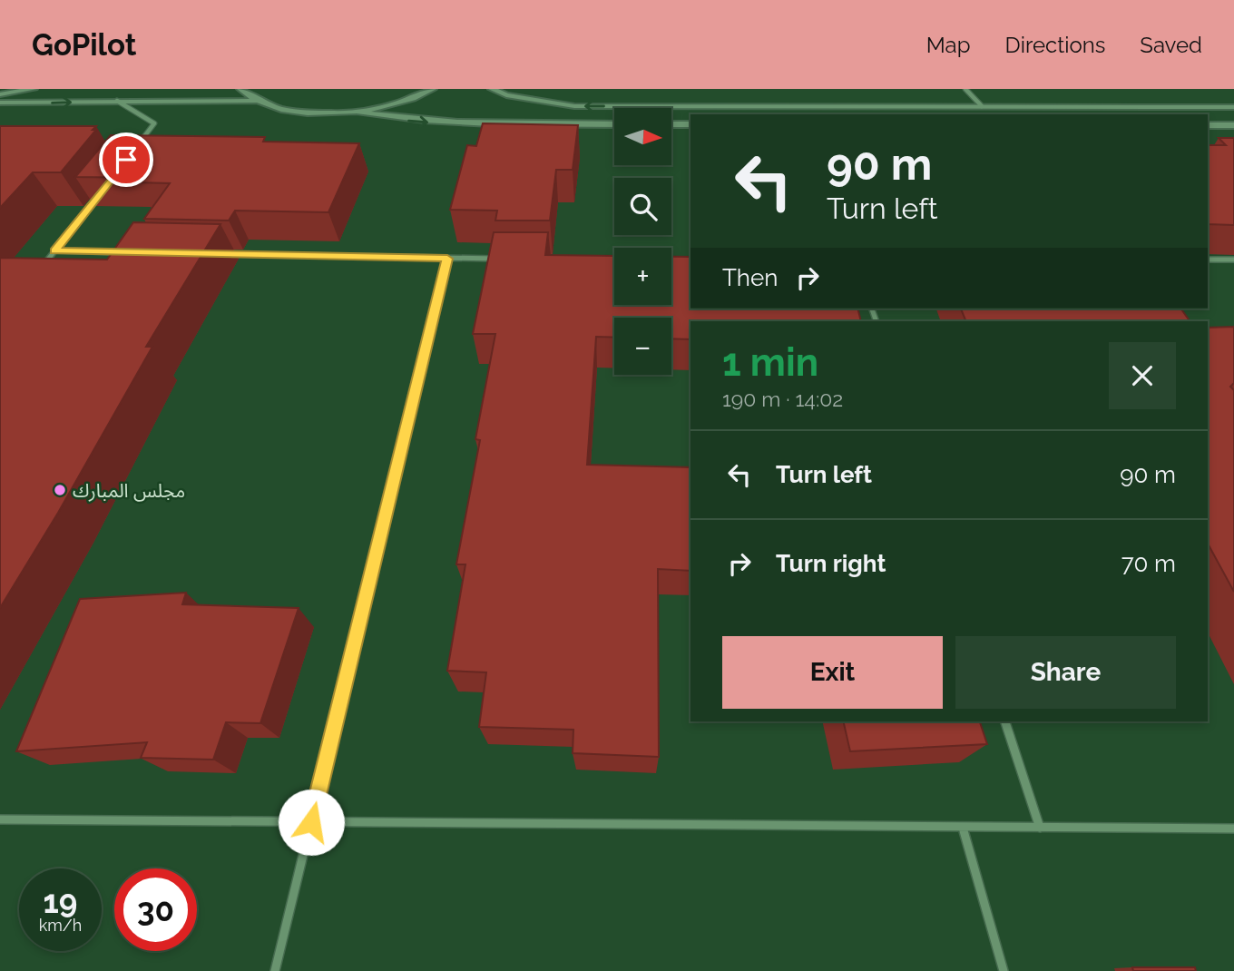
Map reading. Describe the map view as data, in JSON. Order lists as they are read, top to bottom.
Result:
{
  "places": ["مجلس المبارك"],
  "north": "right",
  "page": {
    "header": "GoPilot",
    "nav": ["Map", "Directions", "Saved"],
    "map_buttons": ["+", "−"],
    "turn": ["90 m", "Turn left"],
    "then": "Then",
    "heading": ["1 min", "190 m · 14:02"],
    "list": [
      {
        "name": "Turn left",
        "value": "90 m"
      },
      {
        "name": "Turn right",
        "value": "70 m"
      }
    ],
    "buttons": ["Exit", "Share"],
    "speed": "19 km/h",
    "limit": "30"
  }
}
